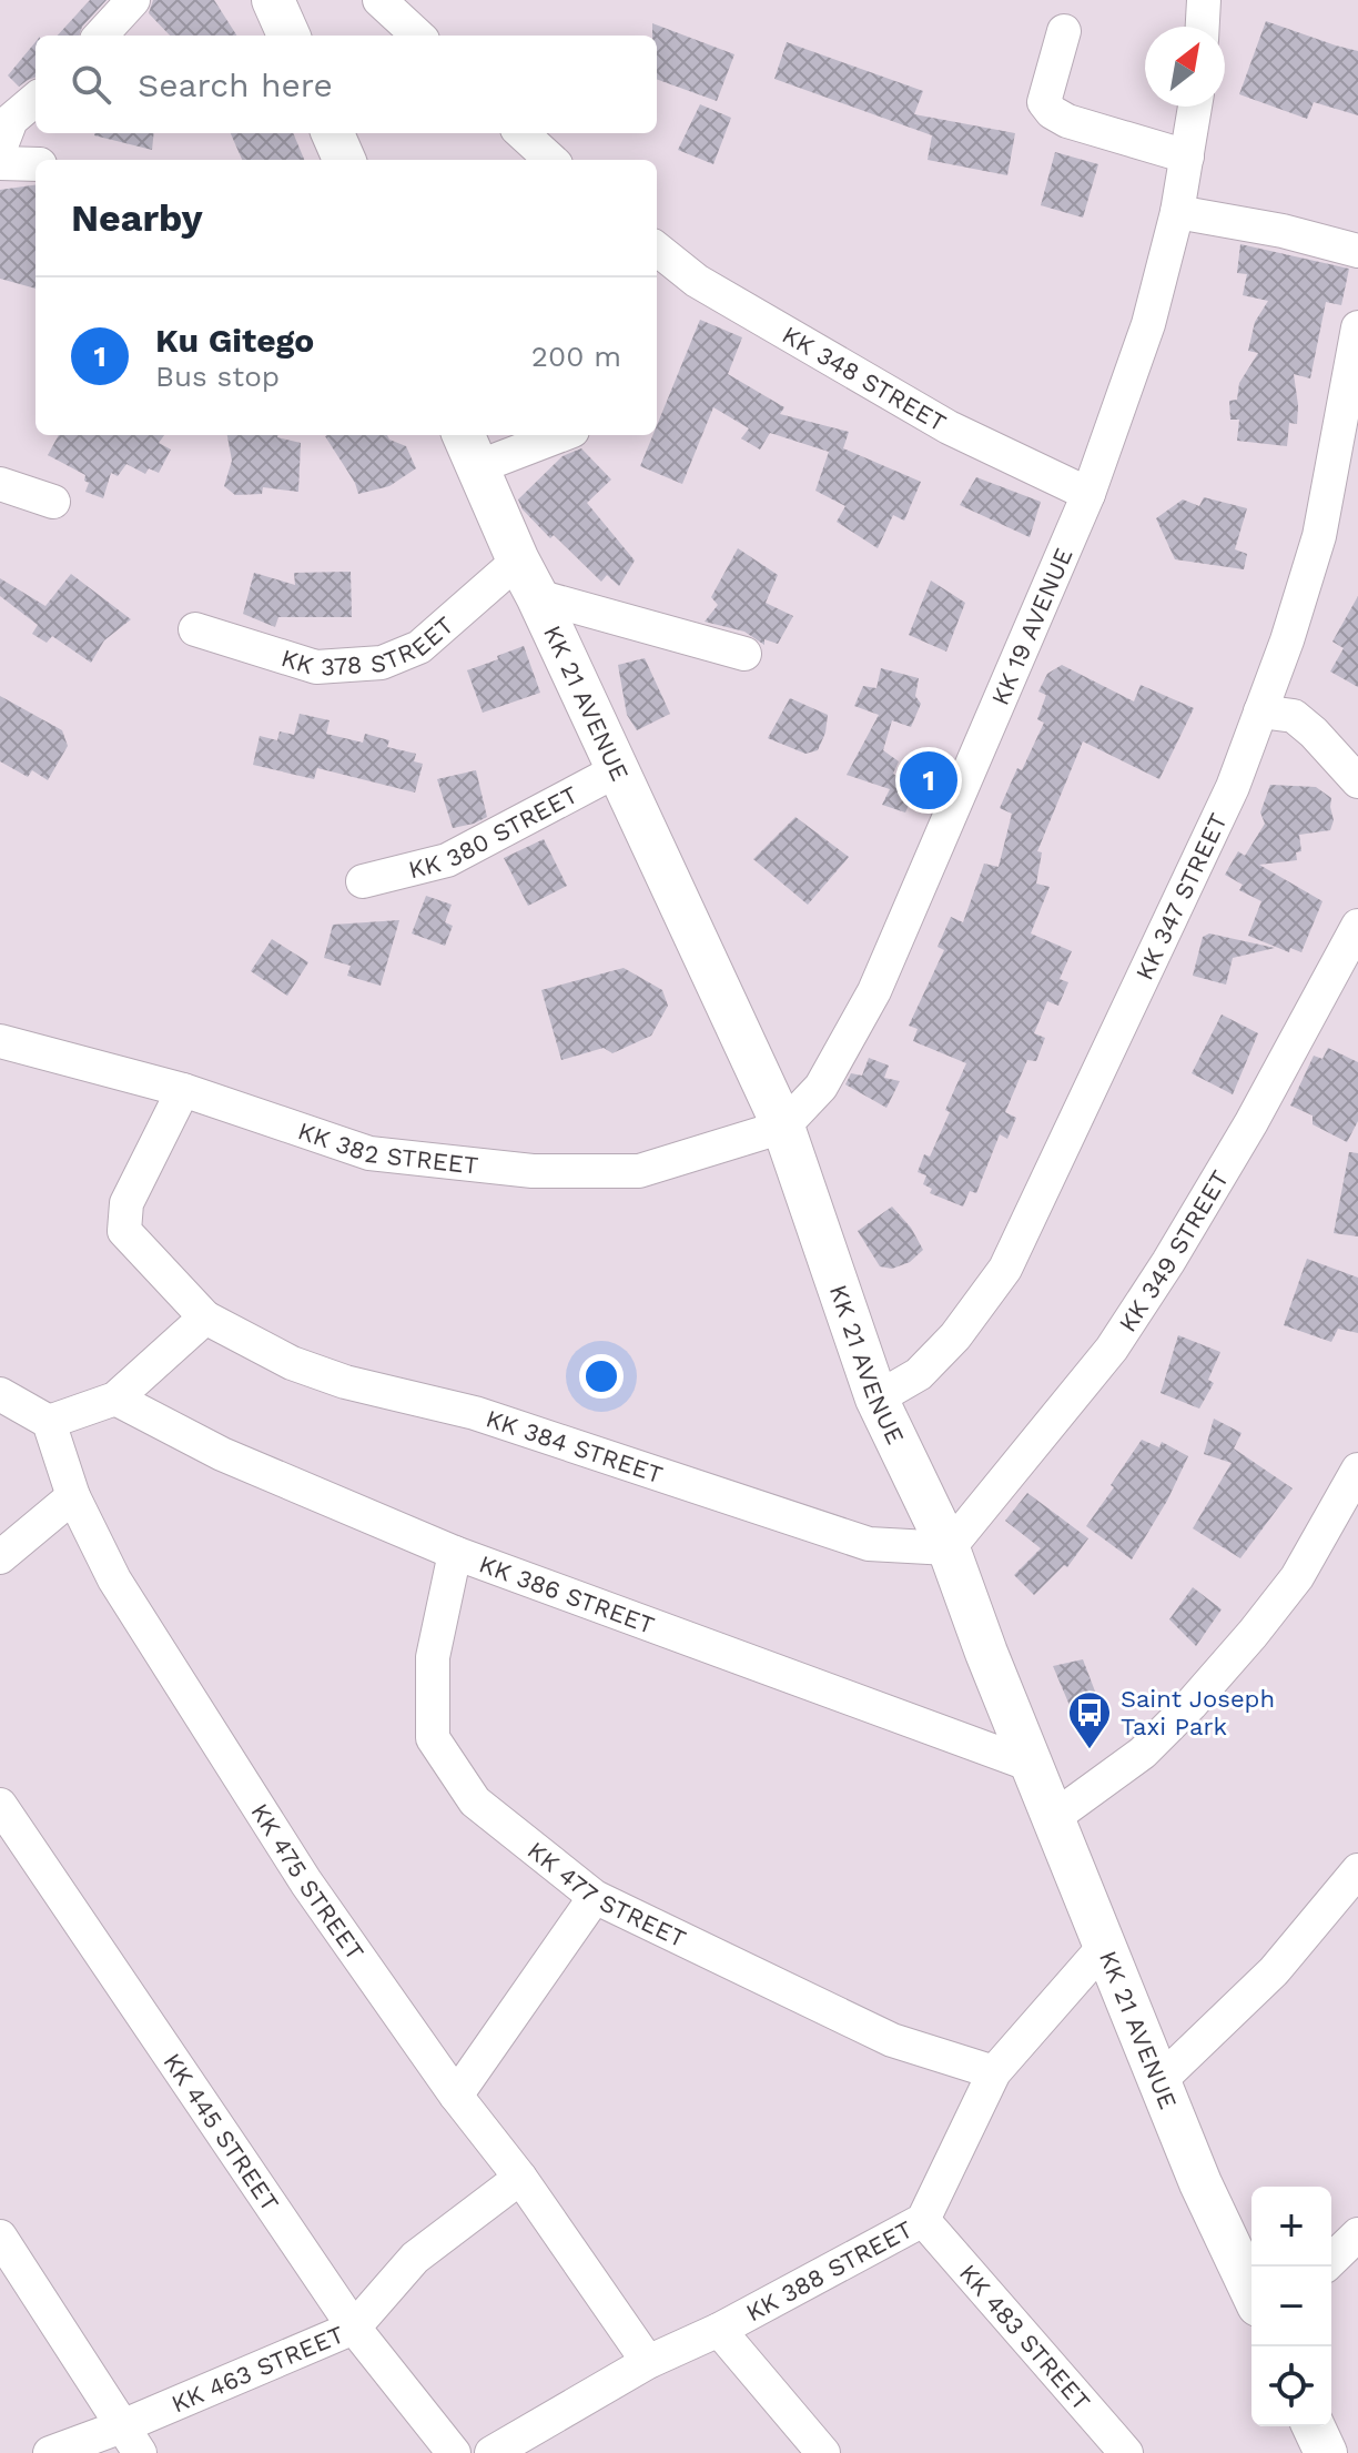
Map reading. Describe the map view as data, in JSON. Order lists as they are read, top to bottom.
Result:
{
  "streets": {
    "main road": ["KK 21 AVENUE"],
    "street": [
      "KK 348 STREET",
      "KK 19 AVENUE",
      "KK 378 STREET",
      "KK 380 STREET",
      "KK 347 STREET",
      "KK 382 STREET",
      "KK 349 STREET",
      "KK 384 STREET",
      "KK 386 STREET",
      "KK 475 STREET",
      "KK 477 STREET",
      "KK 445 STREET",
      "KK 388 STREET",
      "KK 483 STREET",
      "KK 463 STREET"
    ]
  },
  "crossings": [
    ["KK 348 STREET", "KK 19 AVENUE"],
    ["KK 19 AVENUE", "KK 21 AVENUE"],
    ["KK 19 AVENUE", "KK 382 STREET"],
    ["KK 378 STREET", "KK 21 AVENUE"],
    ["KK 21 AVENUE", "KK 380 STREET"],
    ["KK 21 AVENUE", "KK 347 STREET"],
    ["KK 21 AVENUE", "KK 382 STREET"],
    ["KK 21 AVENUE", "KK 349 STREET"],
    ["KK 21 AVENUE", "KK 384 STREET"],
    ["KK 21 AVENUE", "KK 386 STREET"],
    ["KK 21 AVENUE", "KK 388 STREET"],
    ["KK 382 STREET", "KK 384 STREET"],
    ["KK 349 STREET", "KK 384 STREET"],
    ["KK 386 STREET", "KK 477 STREET"],
    ["KK 475 STREET", "KK 388 STREET"],
    ["KK 475 STREET", "KK 463 STREET"],
    ["KK 477 STREET", "KK 388 STREET"],
    ["KK 445 STREET", "KK 463 STREET"],
    ["KK 388 STREET", "KK 483 STREET"]
  ],
  "places": {
    "bus stop": ["Saint Joseph Taxi Park"]
  },
  "north": "top right",
  "page": {
    "search": "Search here",
    "heading": "Nearby",
    "list": [
      {
        "mark": "1",
        "name": "Ku Gitego",
        "note": "Bus stop",
        "value": "200 m"
      }
    ],
    "pins": "1",
    "map_buttons": ["+", "−"]
  }
}
